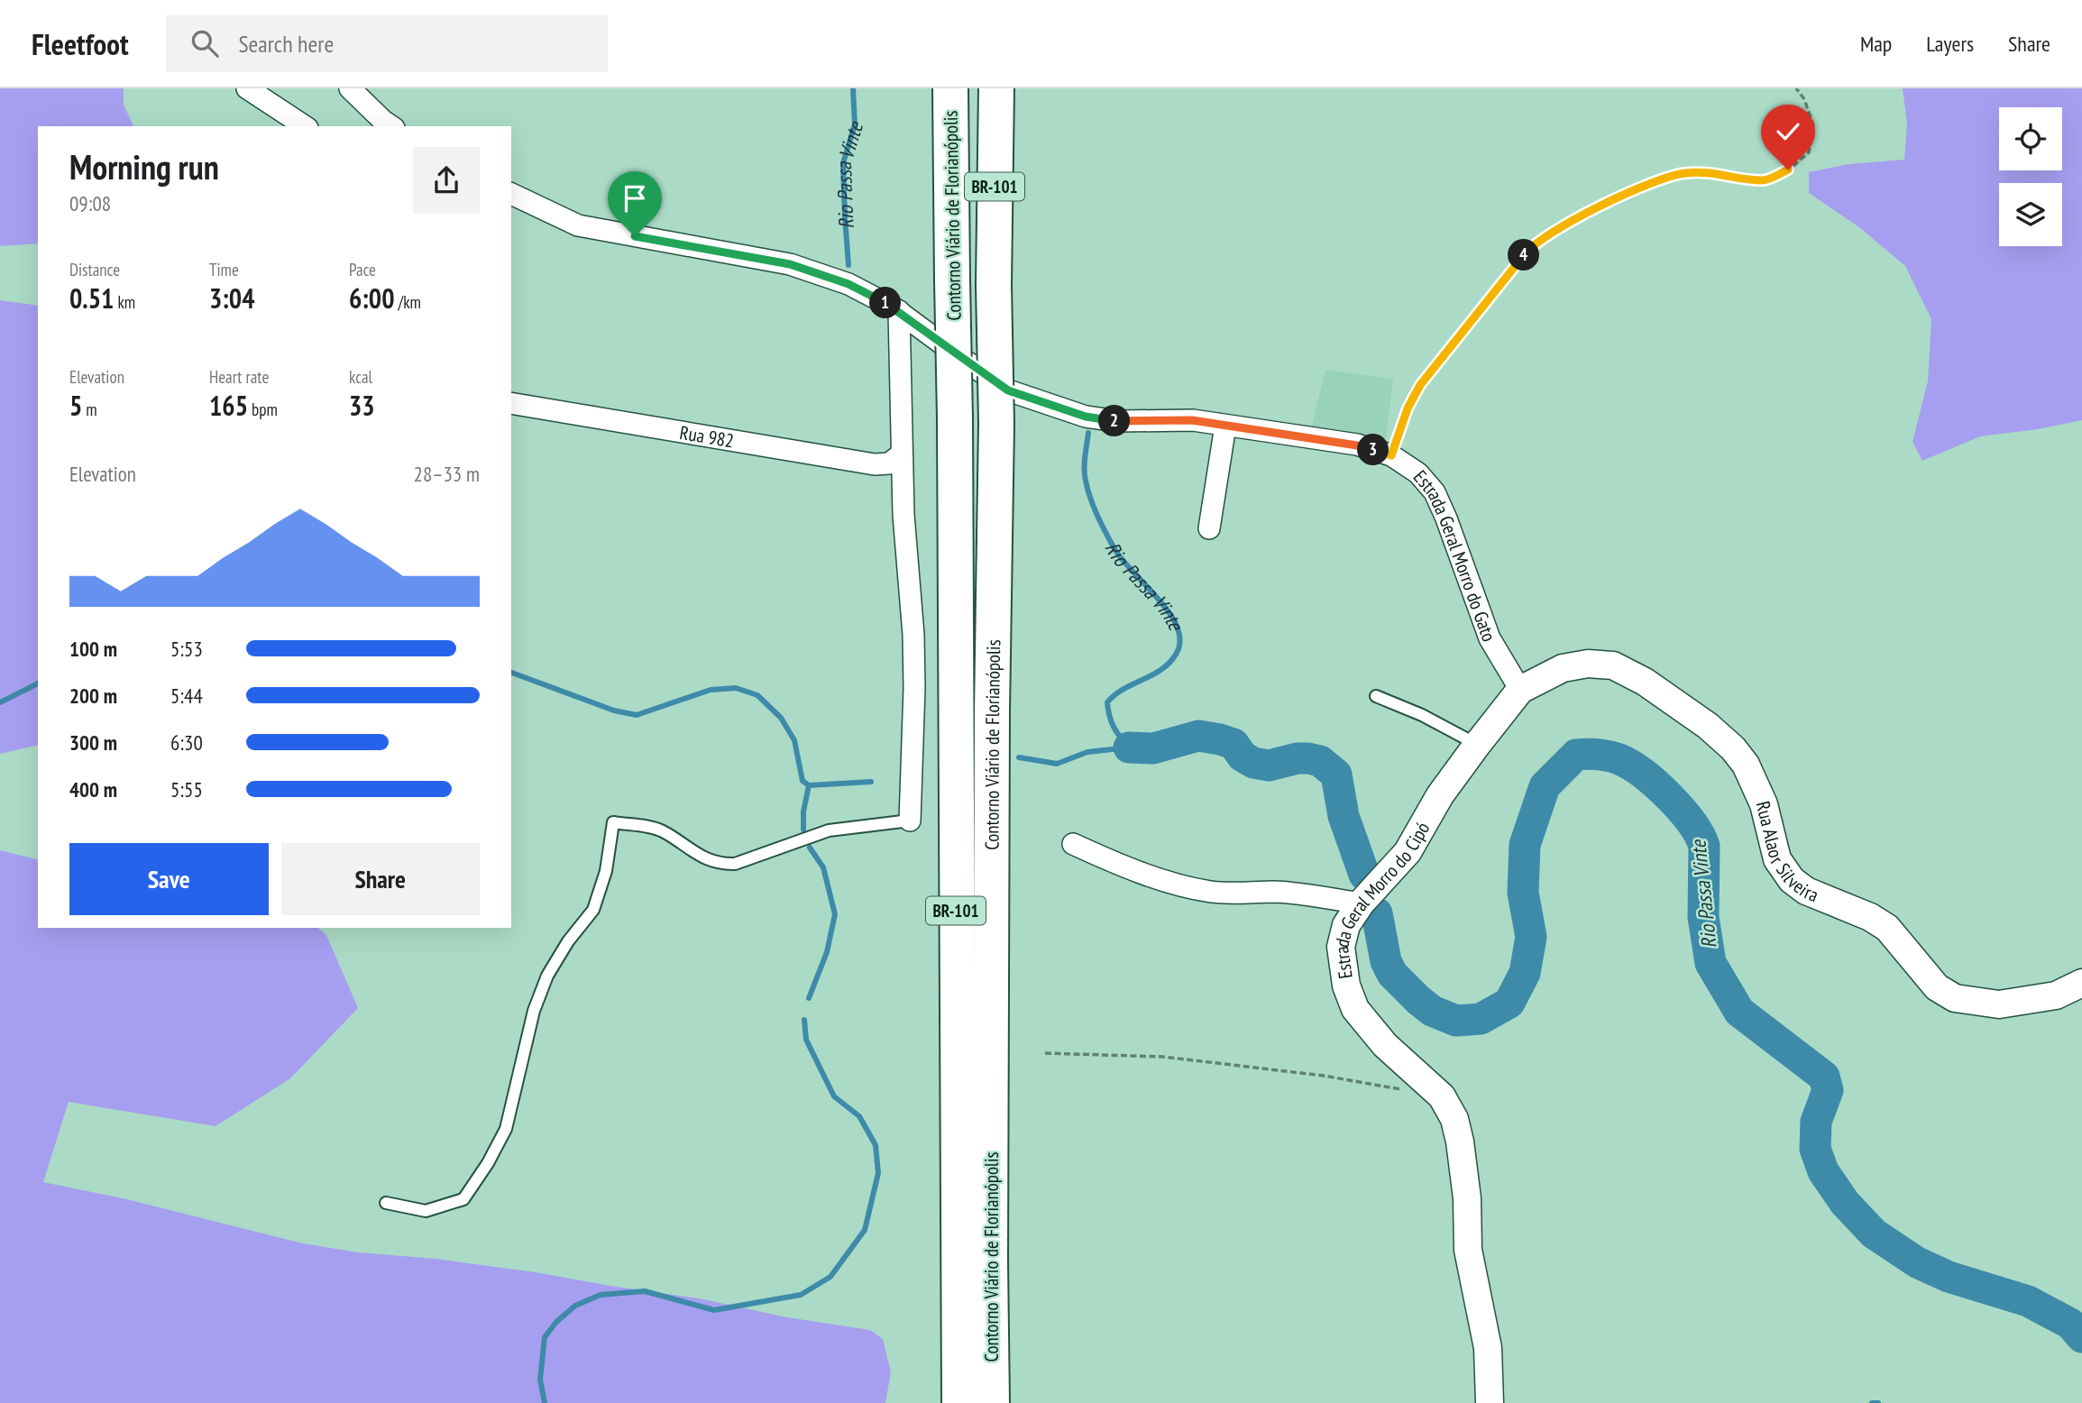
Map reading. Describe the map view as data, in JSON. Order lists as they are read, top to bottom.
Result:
{
  "streets": {
    "highway": ["BR-101", "Contorno Viário de Florianópolis"],
    "street": [
      "Rua 982",
      "Estrada Geral Morro do Gato",
      "Rua Alaor Silveira",
      "Estrada Geral Morro do Cipó"
    ]
  },
  "crossings": [
    ["Estrada Geral Morro do Gato", "Rua Alaor Silveira"],
    ["Estrada Geral Morro do Gato", "Estrada Geral Morro do Cipó"],
    ["Rua Alaor Silveira", "Estrada Geral Morro do Cipó"]
  ],
  "water": ["Rio Passa Vinte"],
  "page": {
    "header": "Fleetfoot",
    "search": "Search here",
    "nav": ["Map", "Layers", "Share"],
    "heading": ["Morning run", "09:08"],
    "stats": [
      ["Distance", "0.51 km"],
      ["Time", "3:04"],
      ["Pace", "6:00 /km"],
      ["Elevation", "5 m"],
      ["Heart rate", "165 bpm"],
      ["kcal", "33"]
    ],
    "pins": [
      "4",
      "1",
      "2",
      "3"
    ],
    "chart": ["Elevation", "28–33 m"],
    "list": [
      {
        "name": "100 m",
        "note": "5:53"
      },
      {
        "name": "200 m",
        "note": "5:44"
      },
      {
        "name": "300 m",
        "note": "6:30"
      },
      {
        "name": "400 m",
        "note": "5:55"
      }
    ],
    "buttons": ["Save", "Share"]
  }
}
